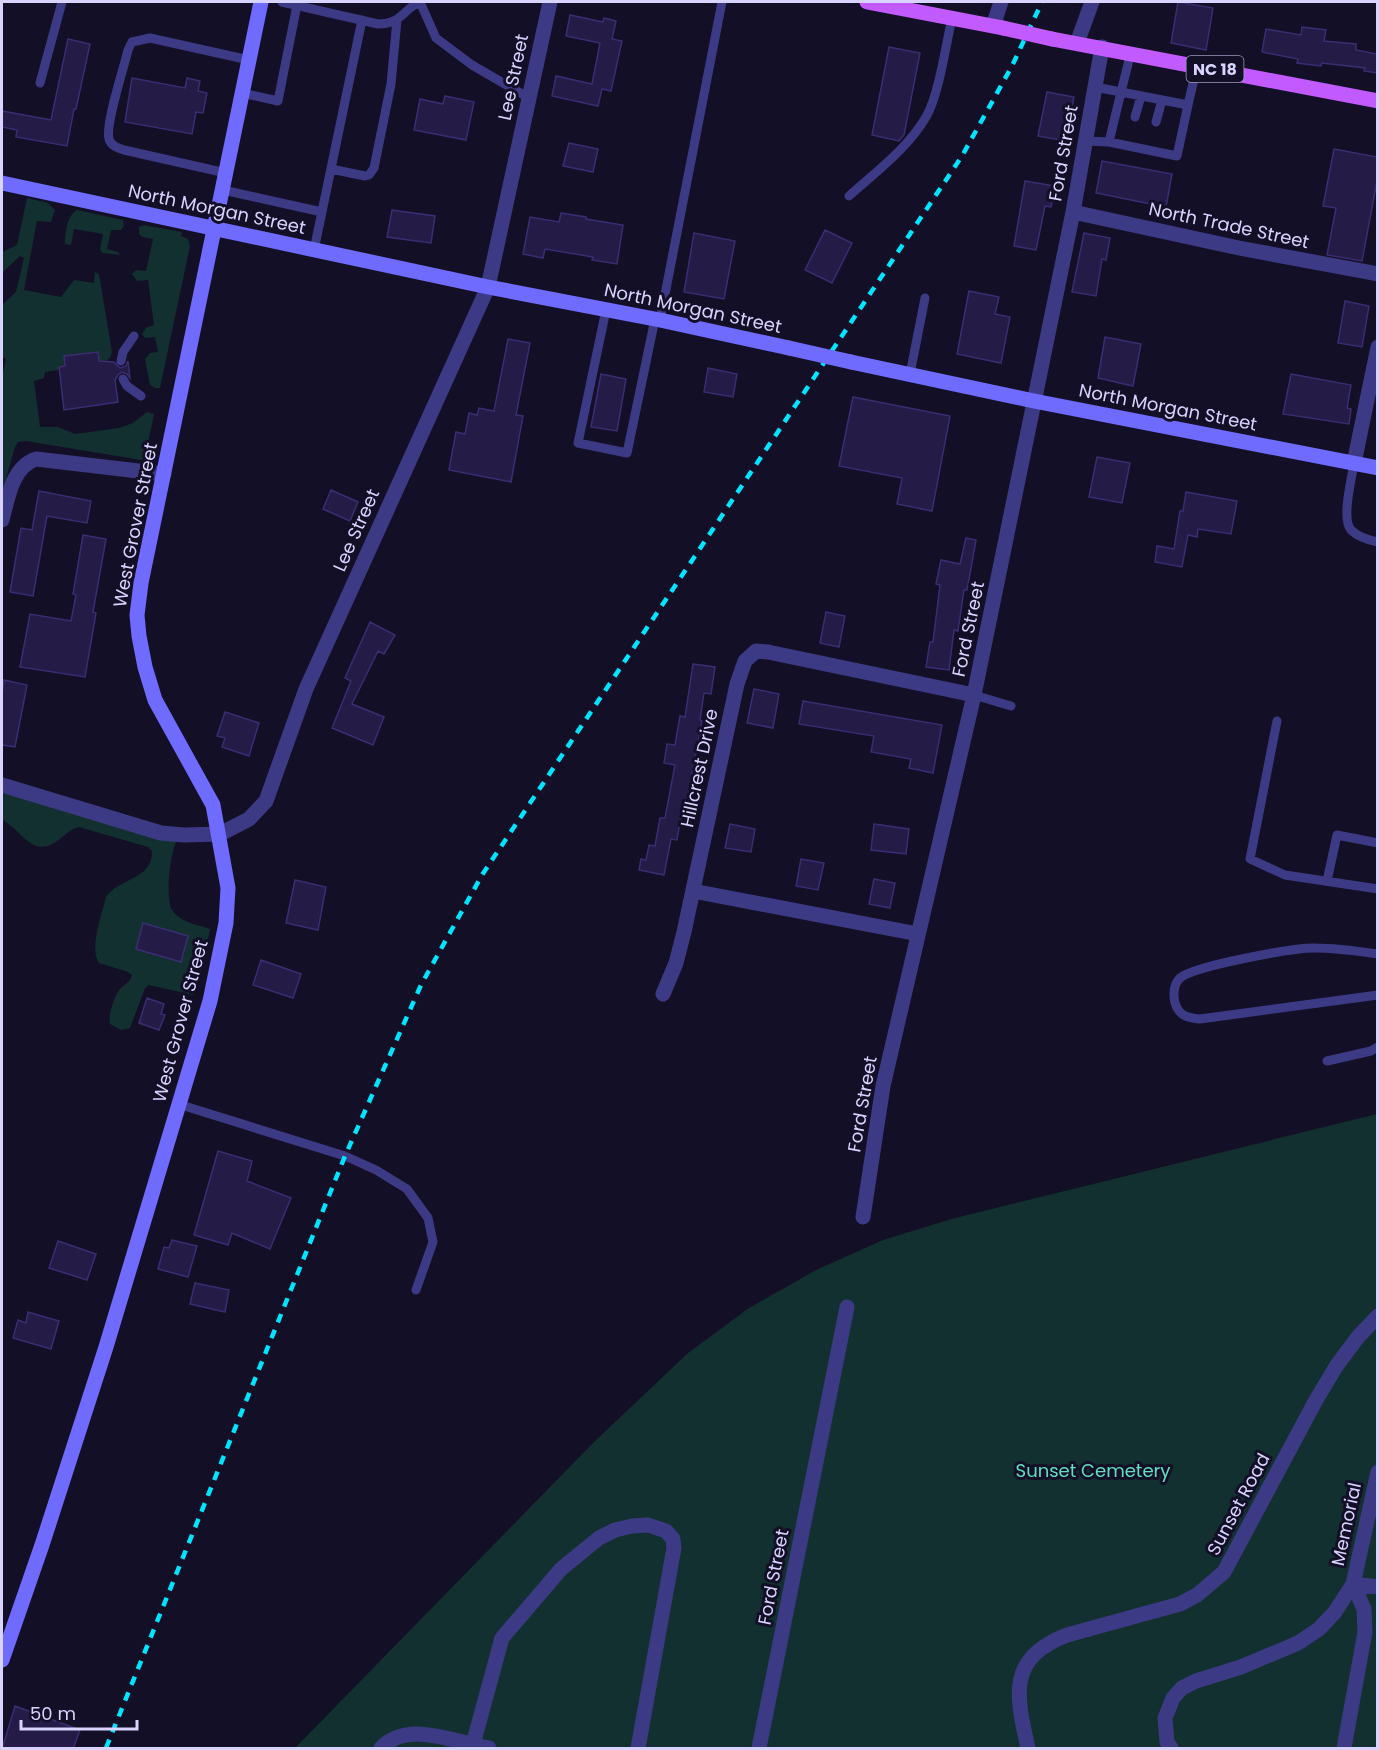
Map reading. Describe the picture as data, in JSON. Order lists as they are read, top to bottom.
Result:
{
  "streets": {
    "main road": ["NC 18"],
    "street": [
      "Lee Street",
      "Ford Street",
      "North Morgan Street",
      "North Trade Street",
      "West Grover Street",
      "Hillcrest Drive",
      "Sunset Road",
      "Memorial"
    ]
  },
  "crossings": [
    ["NC 18", "Ford Street"],
    ["Lee Street", "North Morgan Street"],
    ["Lee Street", "West Grover Street"],
    ["Ford Street", "North Morgan Street"],
    ["Ford Street", "North Trade Street"],
    ["Ford Street", "Hillcrest Drive"],
    ["North Morgan Street", "West Grover Street"]
  ],
  "parks": ["Sunset Cemetery"],
  "scale_bar": "50 m"
}
